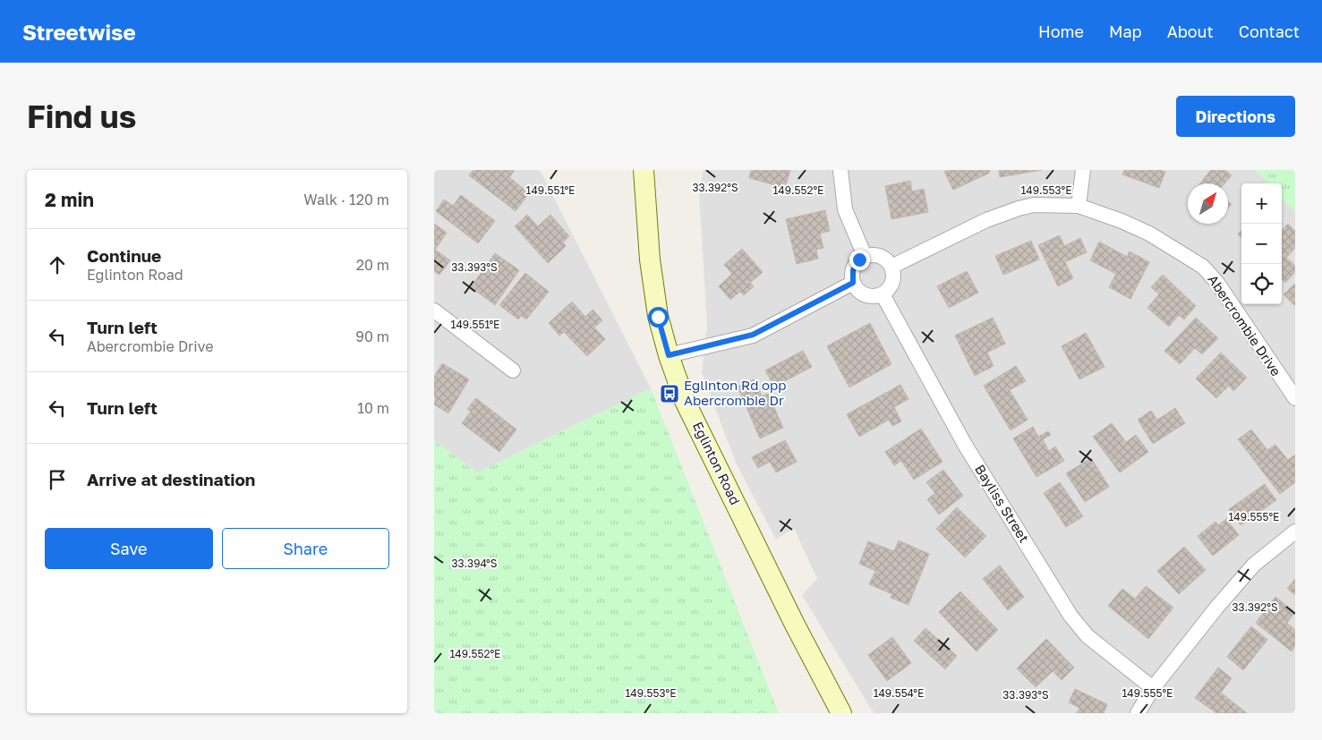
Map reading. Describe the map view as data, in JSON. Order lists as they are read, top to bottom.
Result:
{
  "streets": {
    "main road": ["Eglinton Road"],
    "street": ["Abercrombie Drive", "Bayliss Street"]
  },
  "crossings": [
    ["Abercrombie Drive", "Bayliss Street"]
  ],
  "places": {
    "bus stop": ["Eglinton Rd opp Abercrombie Dr"]
  },
  "north": "top right",
  "page": {
    "header": "Streetwise",
    "nav": [
      "Home",
      "Map",
      "About",
      "Contact"
    ],
    "buttons": [
      "Directions",
      ["Save", "Share"]
    ],
    "title": "Find us",
    "heading": ["2 min", "Walk · 120 m"],
    "map_buttons": ["+", "−"],
    "list": [
      ["Continue", "Eglinton Road", "20 m"],
      ["Turn left", "Abercrombie Drive", "90 m"],
      ["Turn left", "10 m"],
      "Arrive at destination"
    ]
  },
  "coordinates": [
    "33.392°S",
    "149.551°E",
    "149.552°E",
    "149.553°E",
    "33.393°S",
    "149.555°E",
    "33.394°S",
    "149.554°E"
  ]
}
